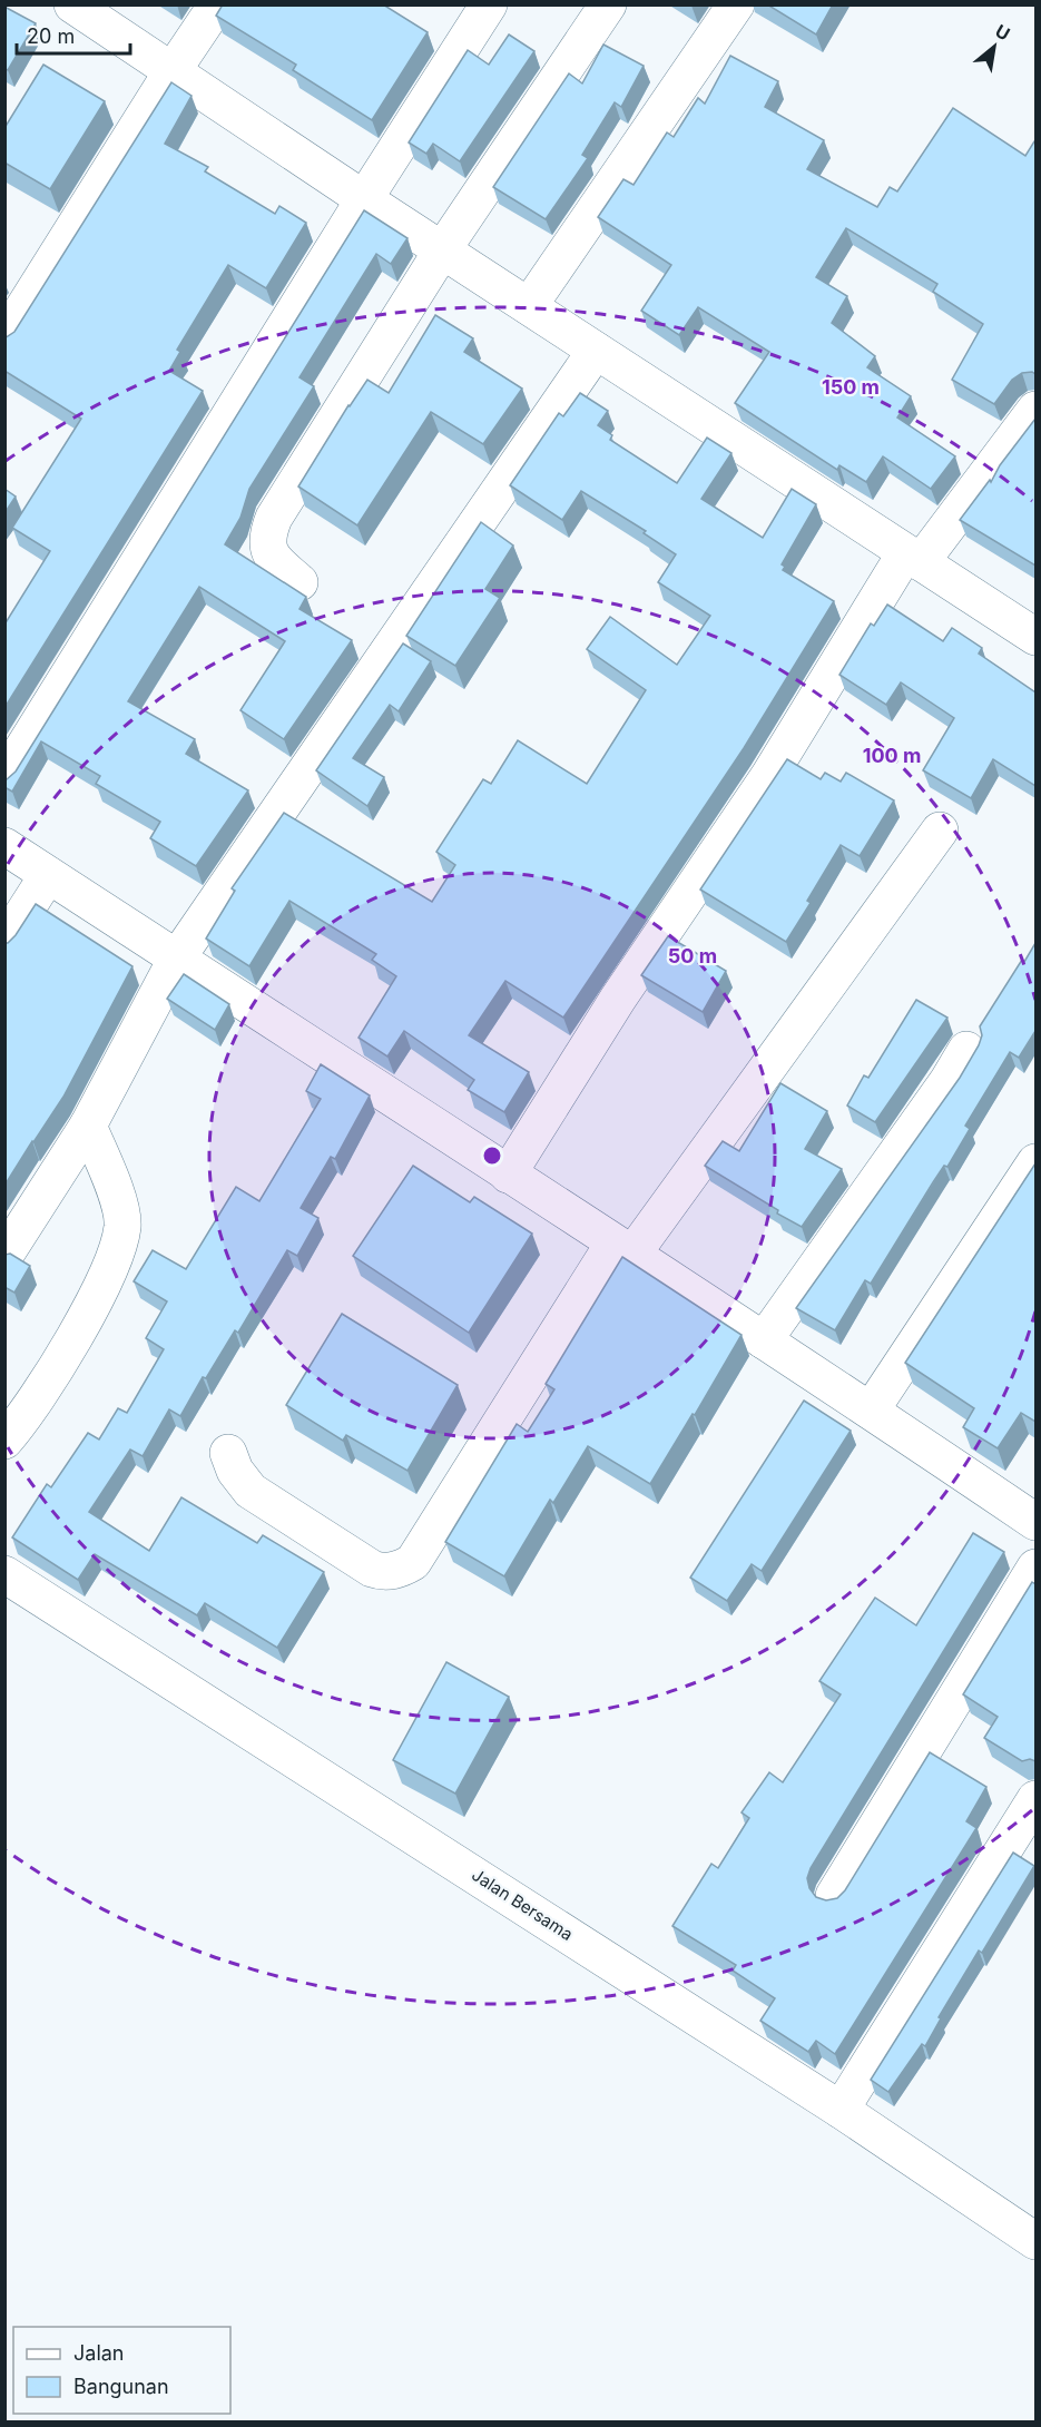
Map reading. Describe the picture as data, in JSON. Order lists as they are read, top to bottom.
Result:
{
  "streets": {
    "street": ["Jalan Bersama"]
  },
  "legend": ["Jalan", "Bangunan"],
  "scale_bar": "20 m",
  "north": "top right",
  "rings": ["150 m", "100 m", "50 m"]
}
